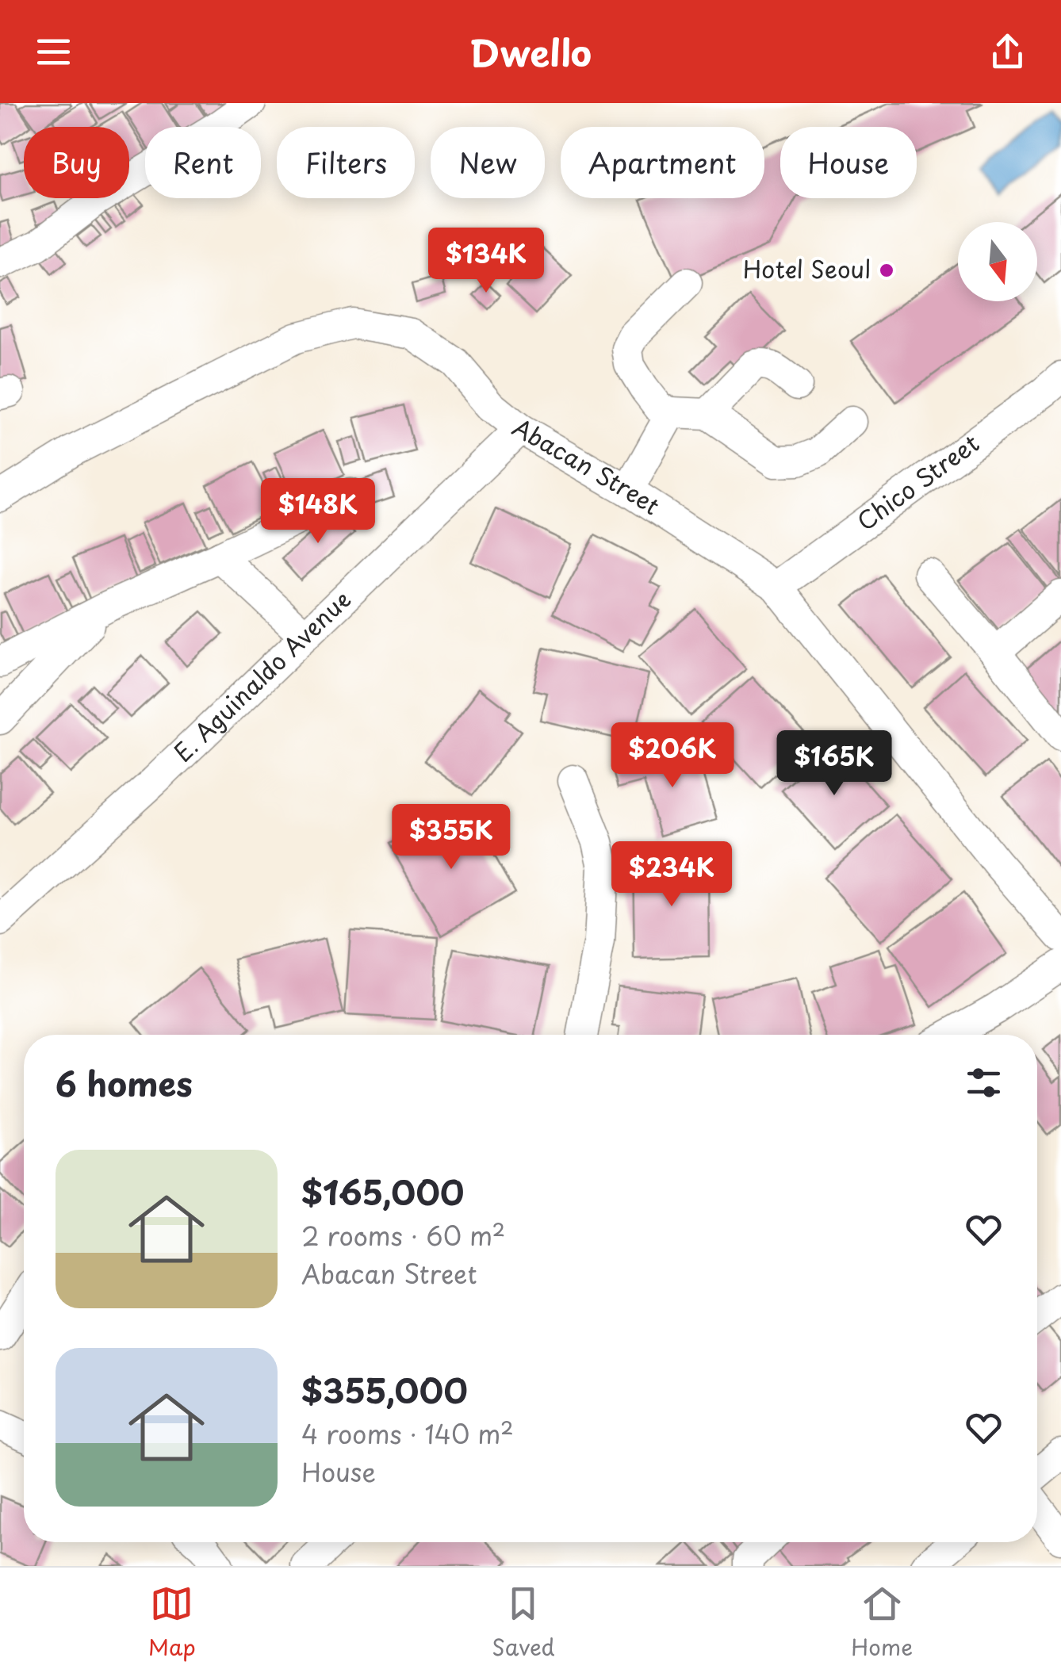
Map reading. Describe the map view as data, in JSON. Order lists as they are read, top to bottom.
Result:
{
  "streets": {
    "street": ["Abacan Street", "Chico Street", "E. Aguinaldo Avenue"]
  },
  "crossings": [
    ["Abacan Street", "Chico Street"],
    ["Abacan Street", "E. Aguinaldo Avenue"]
  ],
  "places": ["Hotel Seoul"],
  "north": "bottom",
  "page": {
    "header": "Dwello",
    "chip": [
      "Buy",
      "Rent",
      "Filters",
      "New",
      "Apartment",
      "House"
    ],
    "price": [
      "$134K",
      "$148K",
      "$206K",
      "$165K",
      "$355K",
      "$234K"
    ],
    "heading": "6 homes",
    "list": [
      {
        "name": "$165,000",
        "note": "2 rooms · 60 m² · Abacan Street"
      },
      {
        "name": "$355,000",
        "note": "4 rooms · 140 m² · House"
      }
    ],
    "tabs": ["Map", "Saved", "Home"]
  }
}
